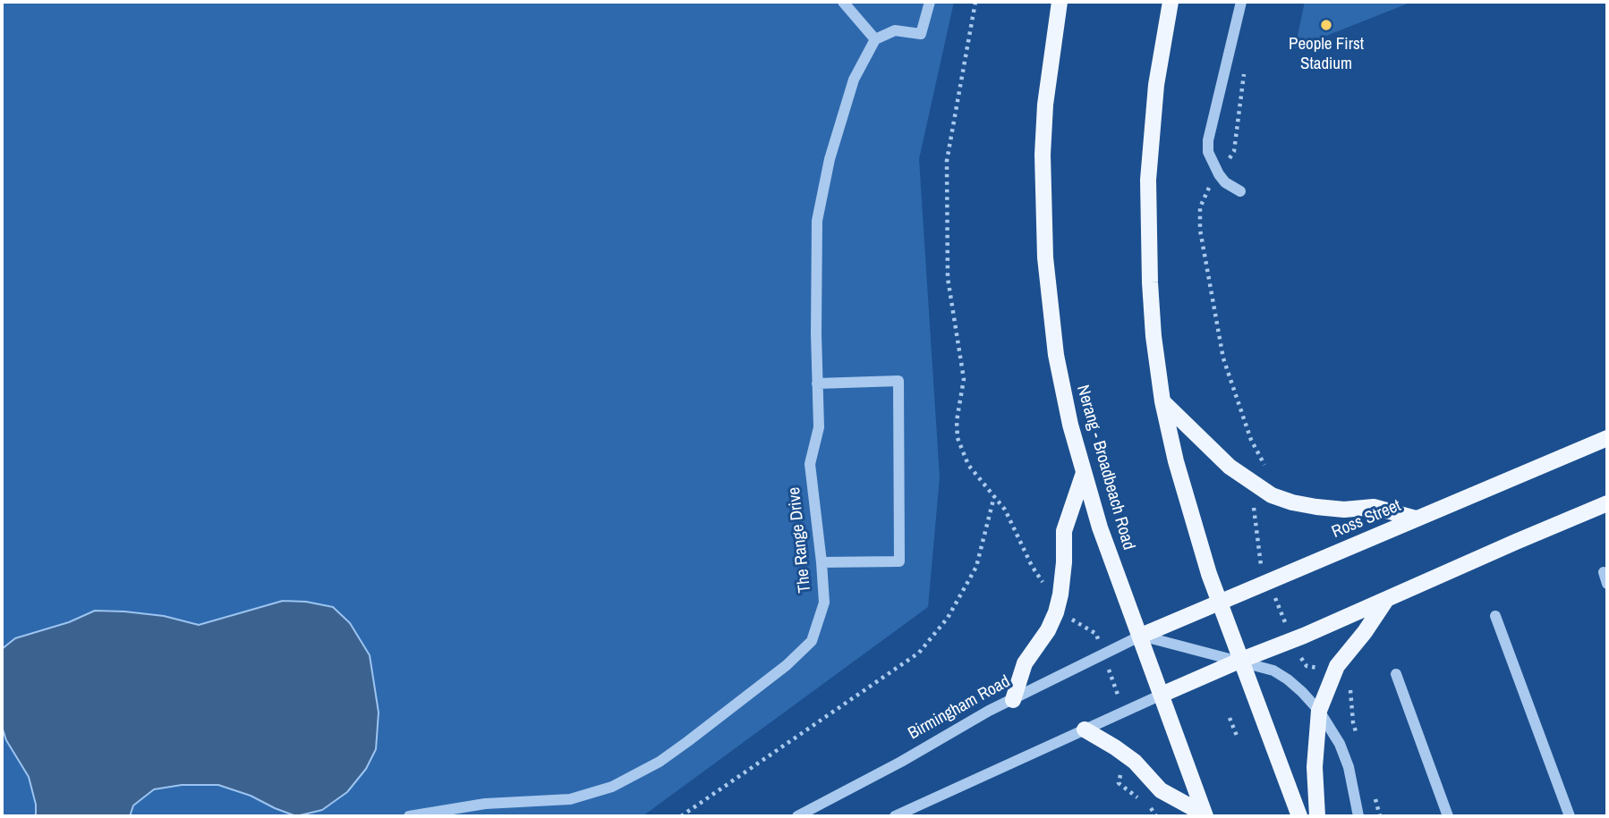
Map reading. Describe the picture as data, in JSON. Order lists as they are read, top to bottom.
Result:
{
  "streets": {
    "main road": ["Nerang - Broadbeach Road", "Ross Street"],
    "street": ["The Range Drive", "Birmingham Road"]
  },
  "crossings": [
    ["Nerang - Broadbeach Road", "Ross Street"],
    ["Nerang - Broadbeach Road", "Birmingham Road"],
    ["Ross Street", "Birmingham Road"]
  ],
  "places": ["People First Stadium"]
}
